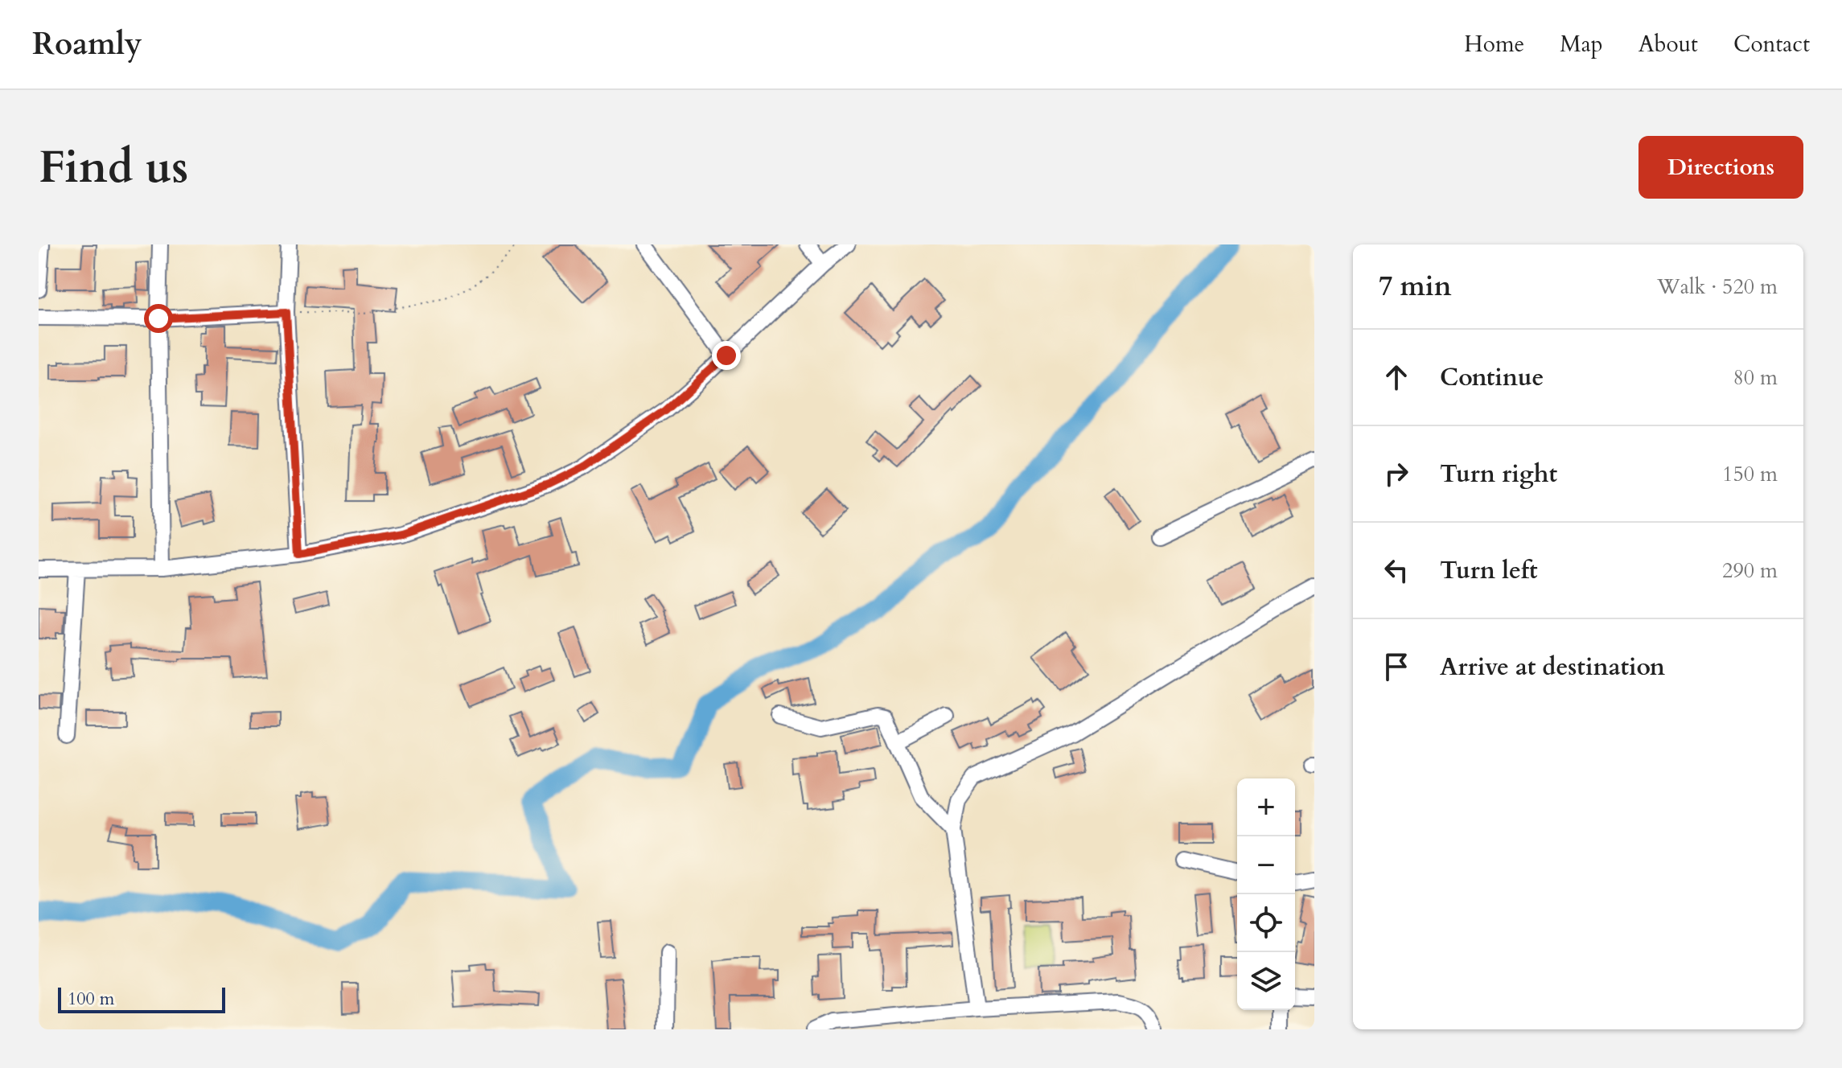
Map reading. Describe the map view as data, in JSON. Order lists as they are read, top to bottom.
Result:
{
  "scale_bar": "100 m",
  "page": {
    "header": "Roamly",
    "nav": [
      "Home",
      "Map",
      "About",
      "Contact"
    ],
    "buttons": "Directions",
    "title": "Find us",
    "heading": ["7 min", "Walk · 520 m"],
    "list": [
      ["Continue", "80 m"],
      ["Turn right", "150 m"],
      ["Turn left", "290 m"],
      "Arrive at destination"
    ],
    "map_buttons": ["+", "−"],
    "scale": "100 m"
  }
}
